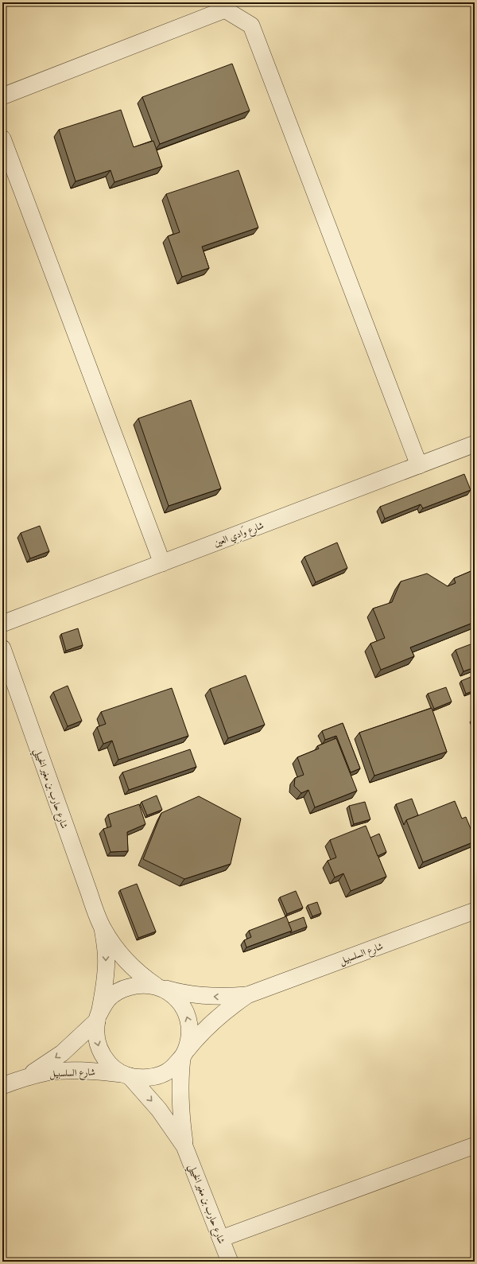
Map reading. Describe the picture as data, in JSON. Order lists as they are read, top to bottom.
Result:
{
  "streets": {
    "street": ["شارع وَادِي العين", "شارع حارب بن مغير الخييلي", "شارع السلسبيل"]
  },
  "crossings": [
    ["شارع حارب بن مغير الخييلي", "شارع السلسبيل"]
  ]
}
